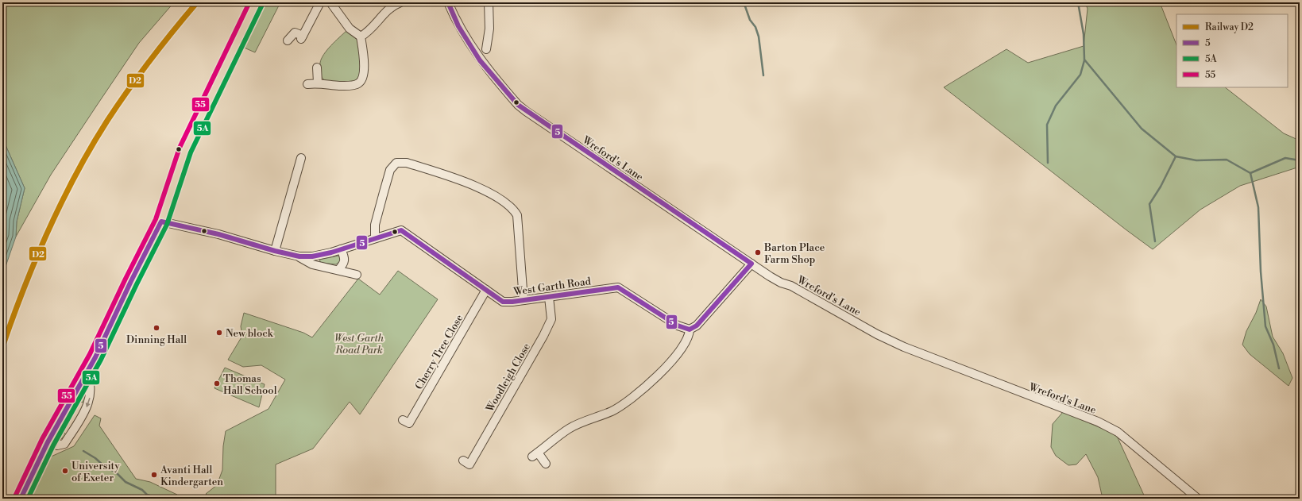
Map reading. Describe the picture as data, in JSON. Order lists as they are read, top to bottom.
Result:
{
  "streets": {
    "street": [
      "Wreford's Lane",
      "West Garth Road",
      "Cherry Tree Close",
      "Woodleigh Close"
    ]
  },
  "crossings": [
    ["West Garth Road", "Cherry Tree Close"],
    ["West Garth Road", "Woodleigh Close"]
  ],
  "parks": ["West Garth Road Park"],
  "places": [
    "Barton Place Farm Shop",
    "Dinning Hall",
    "New block",
    "Thomas Hall School",
    "University of Exeter",
    "Avanti Hall Kindergarten"
  ],
  "lines": [
    "rail line D2",
    "transit line 5",
    "transit line 55",
    "transit line 5A"
  ],
  "legend": [
    "Railway D2",
    "5",
    "5A",
    "55"
  ]
}
